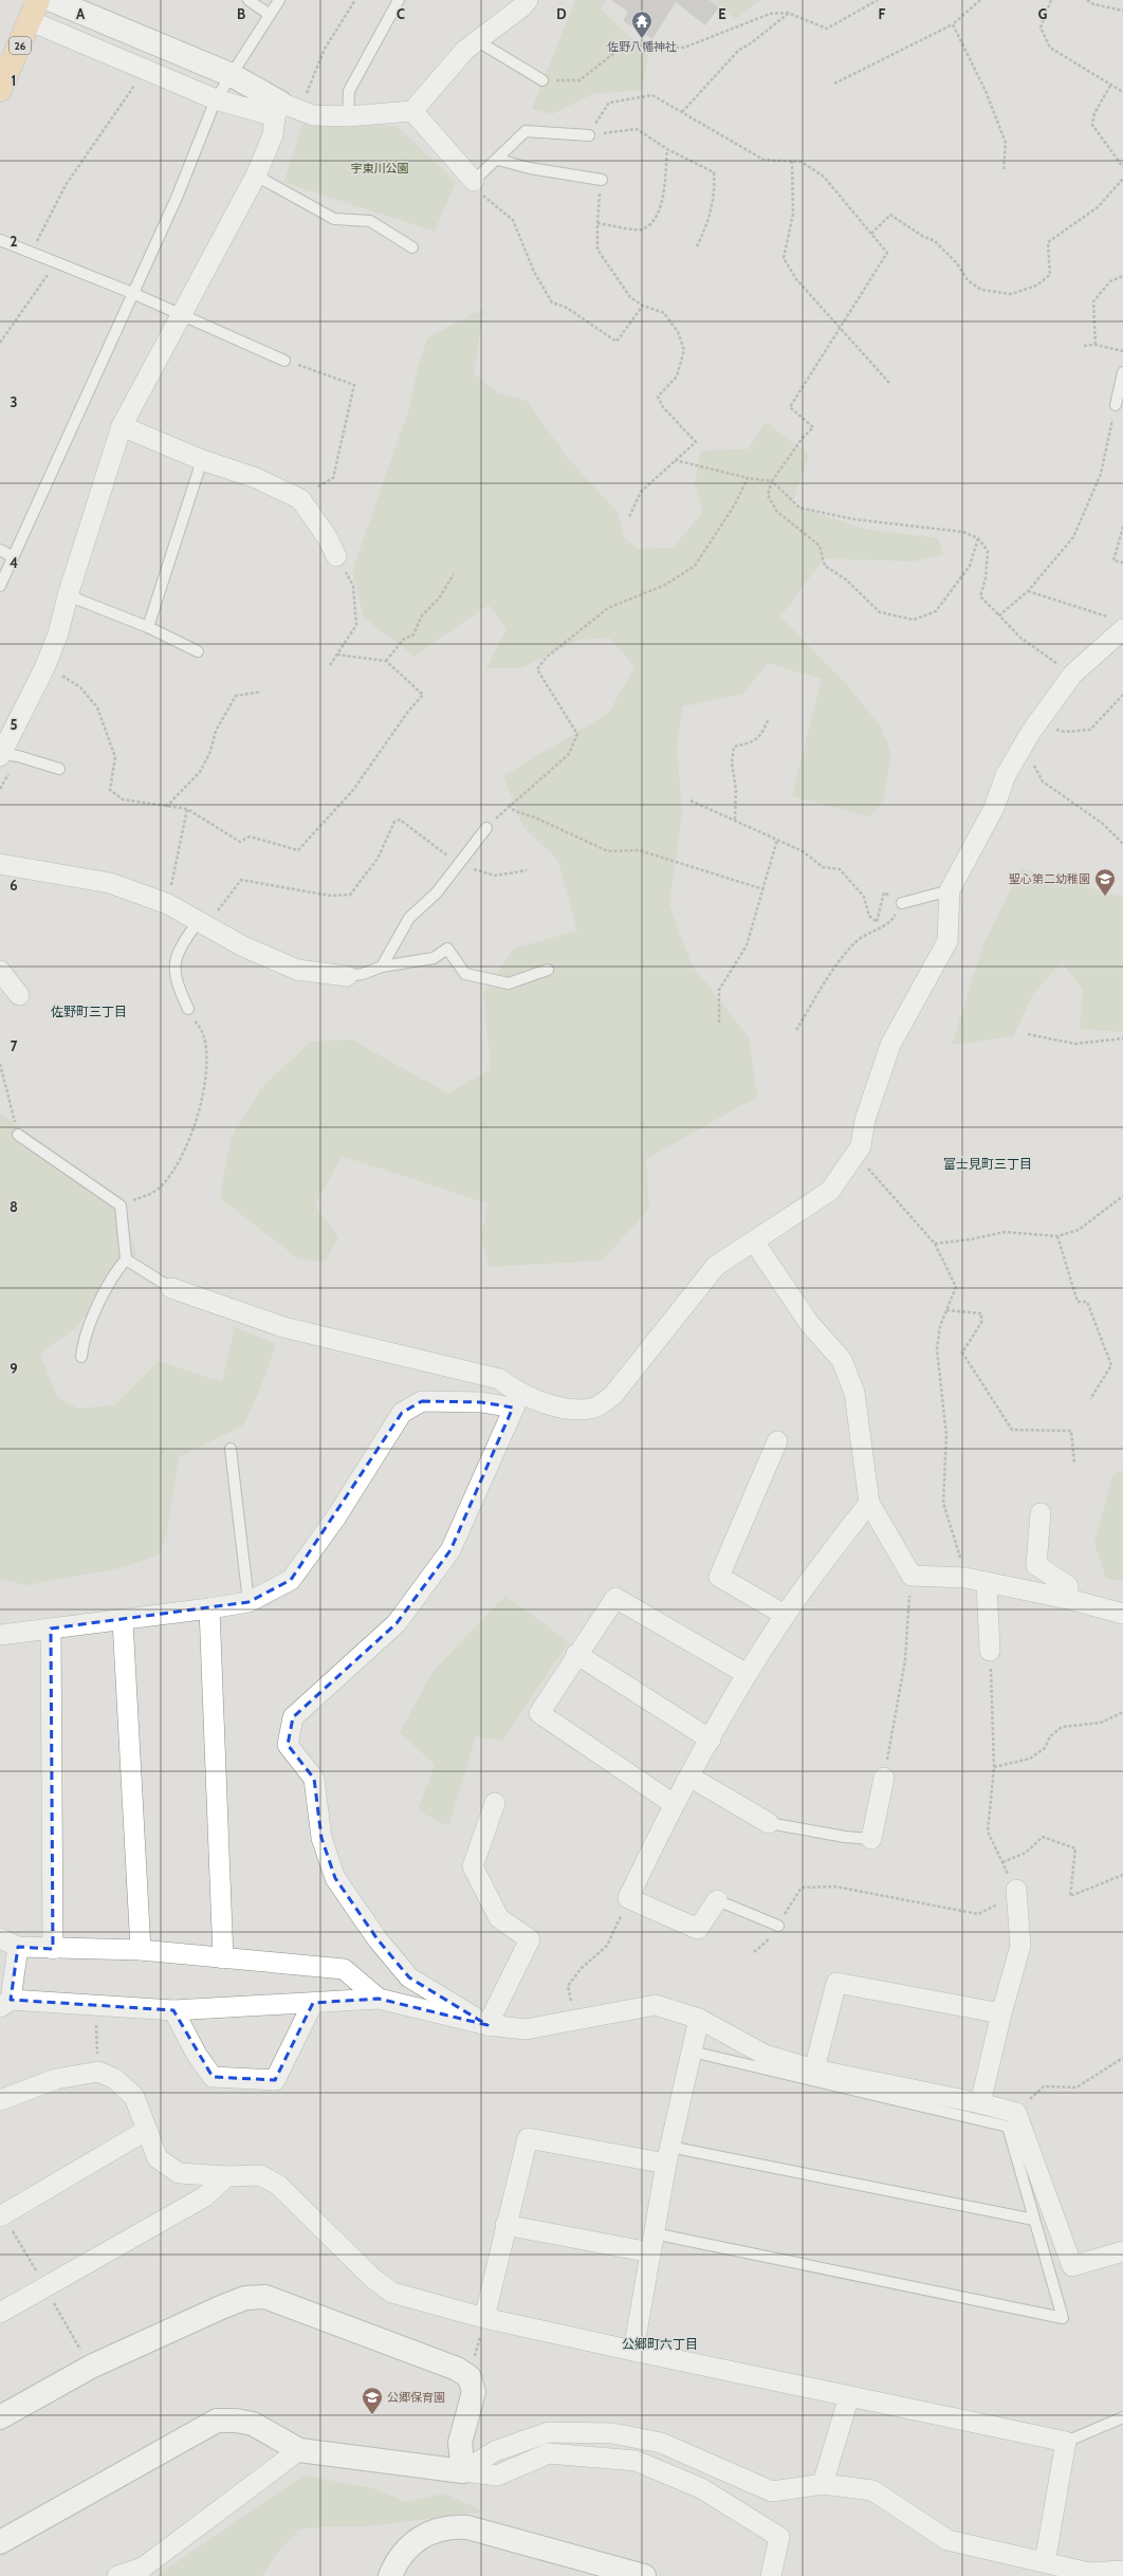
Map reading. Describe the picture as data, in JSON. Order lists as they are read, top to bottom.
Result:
{
  "streets": {
    "main road": ["26"]
  },
  "districts": ["佐野町三丁目", "富士見町三丁目", "公郷町六丁目"],
  "parks": ["宇東川公園"],
  "places": {
    "temple": ["佐野八幡神社"],
    "school or university": ["聖心第二幼稚園", "公郷保育園"]
  },
  "grid": {
    "columns": [
      "A",
      "B",
      "C",
      "D",
      "E",
      "F",
      "G"
    ],
    "rows": [
      "1",
      "2",
      "3",
      "4",
      "5",
      "6",
      "7",
      "8",
      "9"
    ]
  }
}
